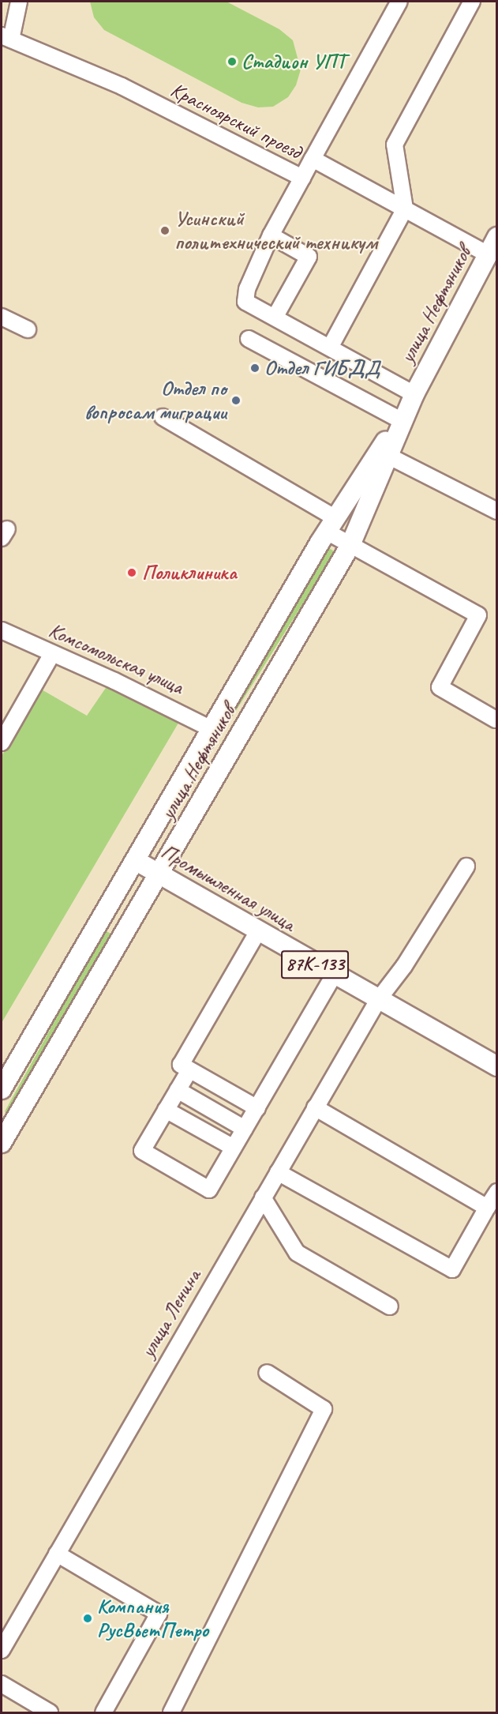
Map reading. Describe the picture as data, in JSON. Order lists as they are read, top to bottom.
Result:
{
  "streets": {
    "main road": ["улица Нефтяников", "Промышленная улица", "87К-133"],
    "street": ["Красноярский проезд", "Комсомольская улица", "улица Ленина"]
  },
  "crossings": [
    ["Красноярский проезд", "улица Нефтяников"],
    ["улица Нефтяников", "Комсомольская улица"],
    ["улица Нефтяников", "Промышленная улица"],
    ["Промышленная улица", "улица Ленина"]
  ],
  "places": [
    "Стадион УПТ",
    "Усинский политехнический техникум",
    "Отдел ГИБДД",
    "Отдел по вопросам миграции",
    "Поликлиника",
    "Компания РусВьетПетро"
  ]
}
